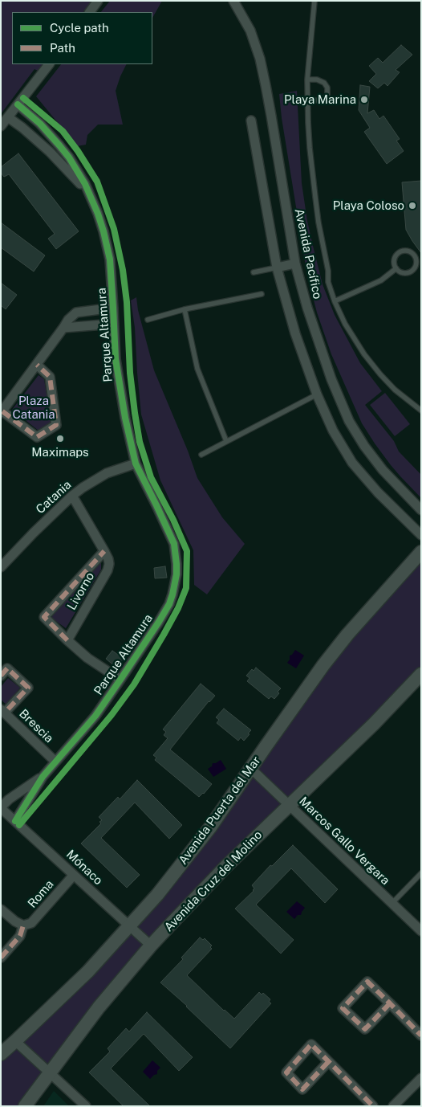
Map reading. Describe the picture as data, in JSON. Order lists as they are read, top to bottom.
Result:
{
  "streets": {
    "street": [
      "Avenida Pacífico",
      "Parque Altamura",
      "Catania",
      "Livorno",
      "Brescia",
      "Avenida Puerta del Mar",
      "Marcos Gallo Vergara",
      "Mónaco",
      "Avenida Cruz del Molino",
      "Roma"
    ]
  },
  "crossings": [
    ["Parque Altamura", "Catania"],
    ["Parque Altamura", "Brescia"],
    ["Parque Altamura", "Mónaco"],
    ["Catania", "Livorno"],
    ["Avenida Puerta del Mar", "Marcos Gallo Vergara"],
    ["Avenida Puerta del Mar", "Mónaco"],
    ["Marcos Gallo Vergara", "Avenida Cruz del Molino"],
    ["Mónaco", "Avenida Cruz del Molino"],
    ["Mónaco", "Roma"]
  ],
  "parks": ["Plaza Catania"],
  "places": ["Playa Marina", "Playa Coloso", "Maximaps"],
  "legend": ["Cycle path", "Path"]
}
